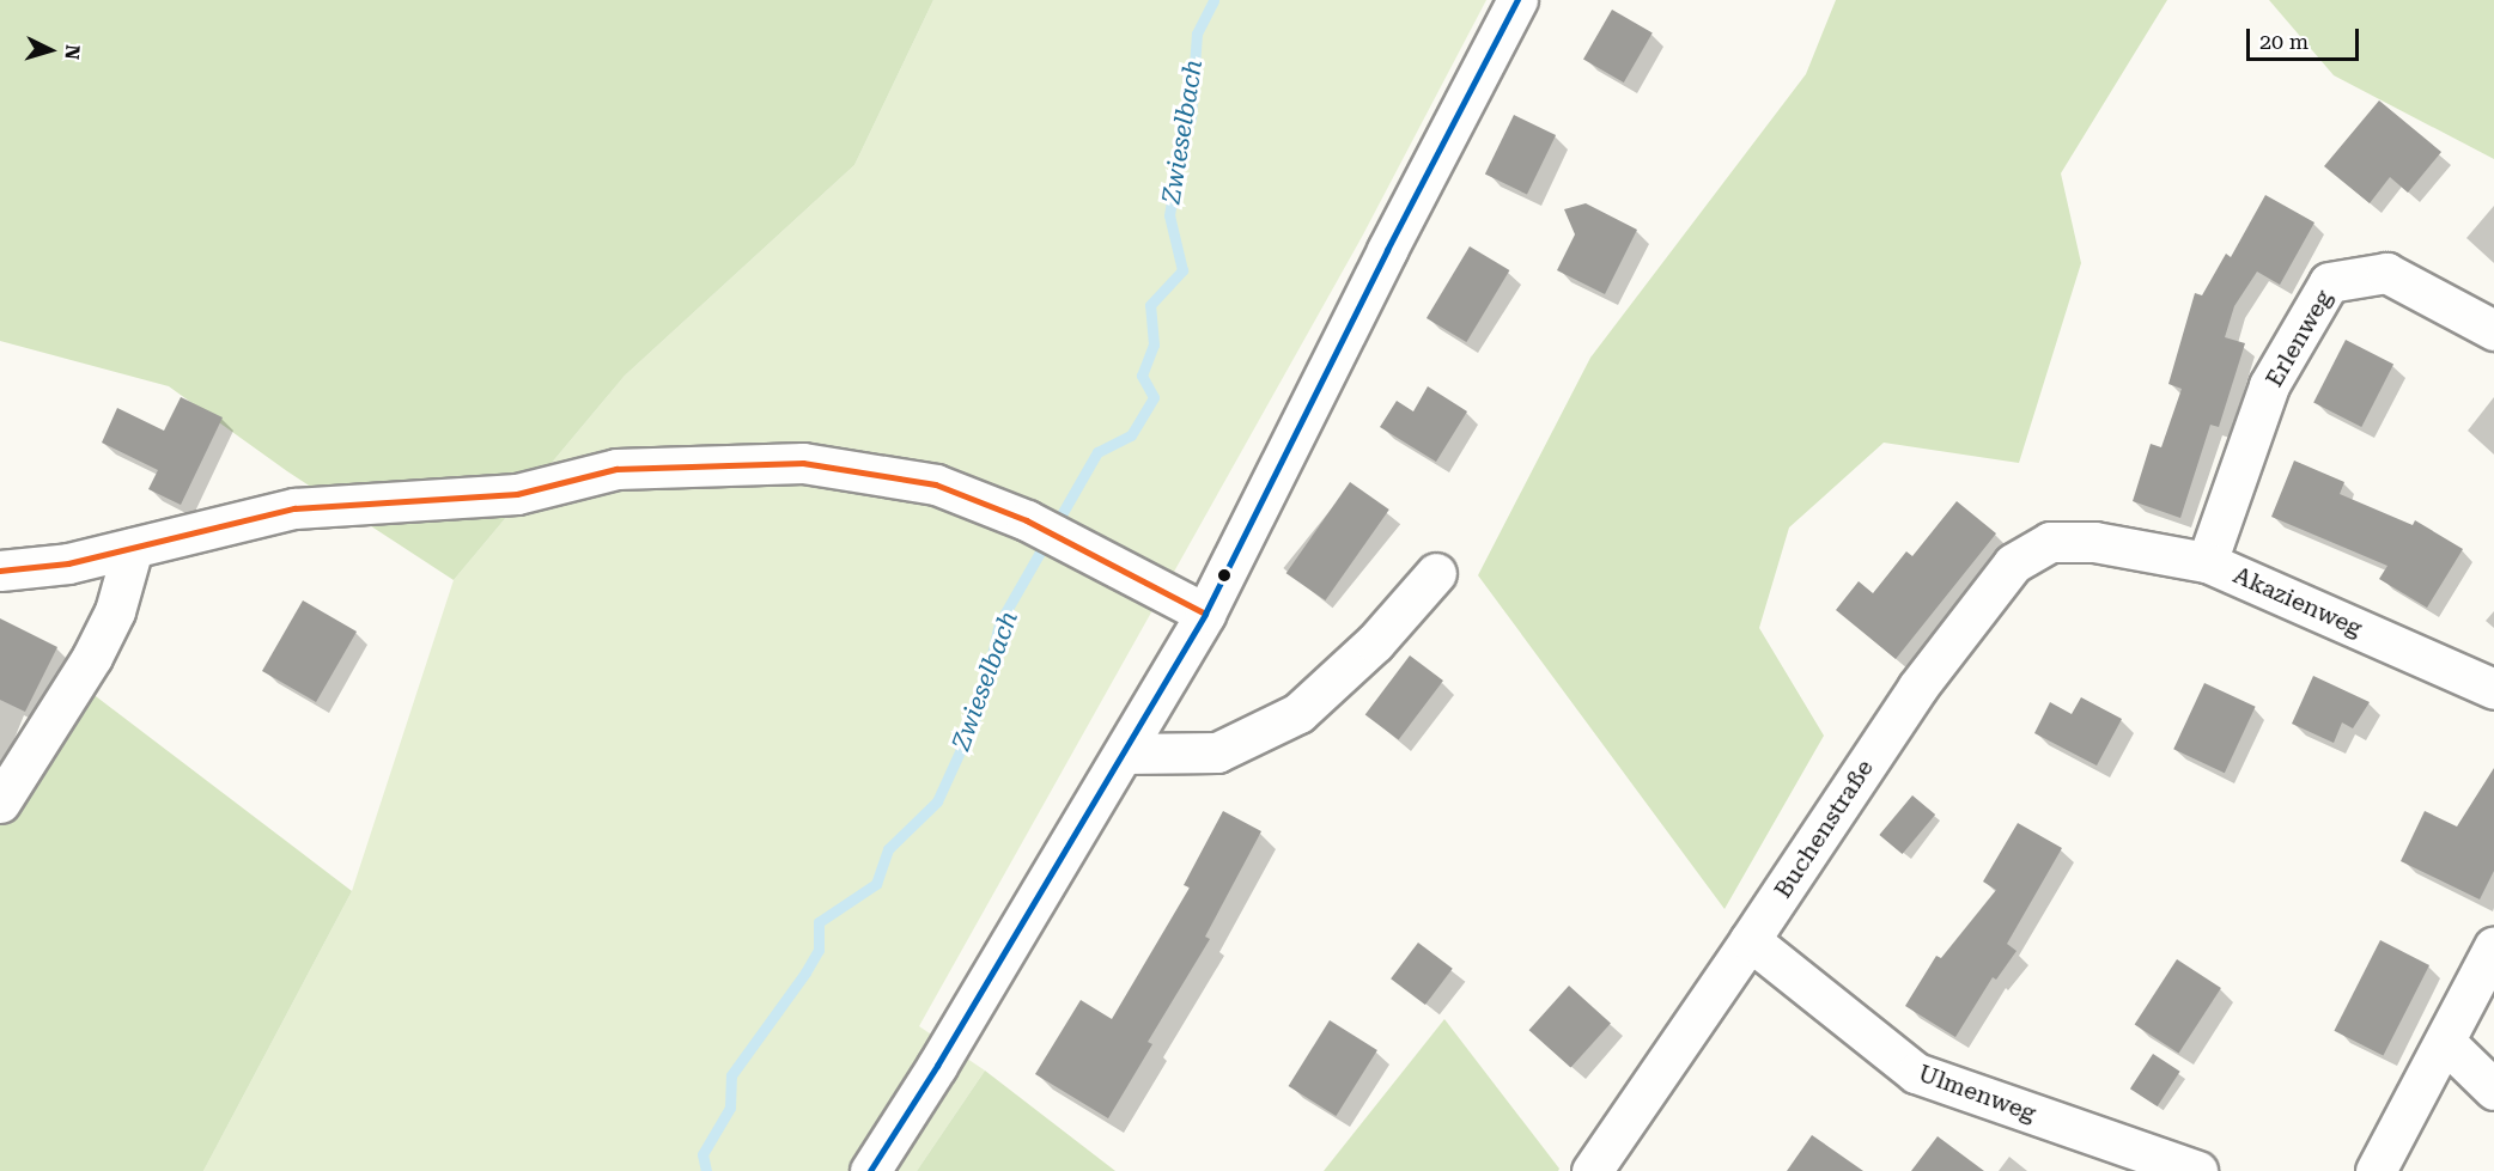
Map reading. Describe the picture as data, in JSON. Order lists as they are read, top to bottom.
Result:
{
  "streets": {
    "street": [
      "Erlenweg",
      "Akazienweg",
      "Buchenstraße",
      "Ulmenweg"
    ]
  },
  "crossings": [
    ["Erlenweg", "Akazienweg"],
    ["Akazienweg", "Buchenstraße"],
    ["Buchenstraße", "Ulmenweg"]
  ],
  "water": ["Zwieselbach"],
  "scale_bar": "20 m",
  "north": "right"
}
